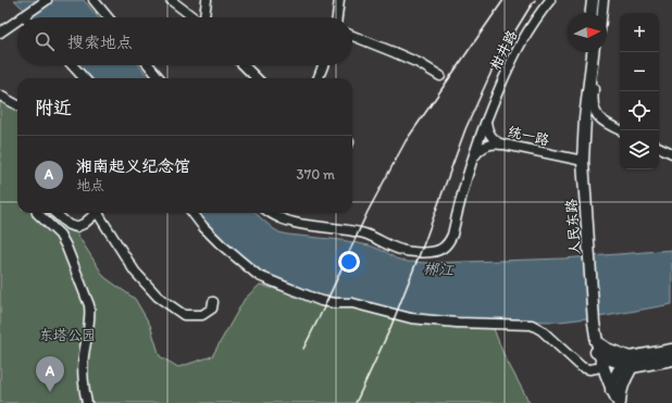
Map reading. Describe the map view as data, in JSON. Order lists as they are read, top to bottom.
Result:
{
  "streets": {
    "main road": ["人民东路"],
    "street": ["柑井路", "统一路"]
  },
  "crossings": [
    ["柑井路", "统一路"],
    ["统一路", "人民东路"]
  ],
  "water": ["郴江"],
  "parks": ["东塔公园"],
  "north": "right",
  "page": {
    "map_buttons": ["+", "−"],
    "search": "搜索地点",
    "heading": "附近",
    "list": [
      {
        "mark": "A",
        "name": "湘南起义纪念馆",
        "note": "地点",
        "value": "370 m"
      }
    ],
    "pins": "A"
  }
}
